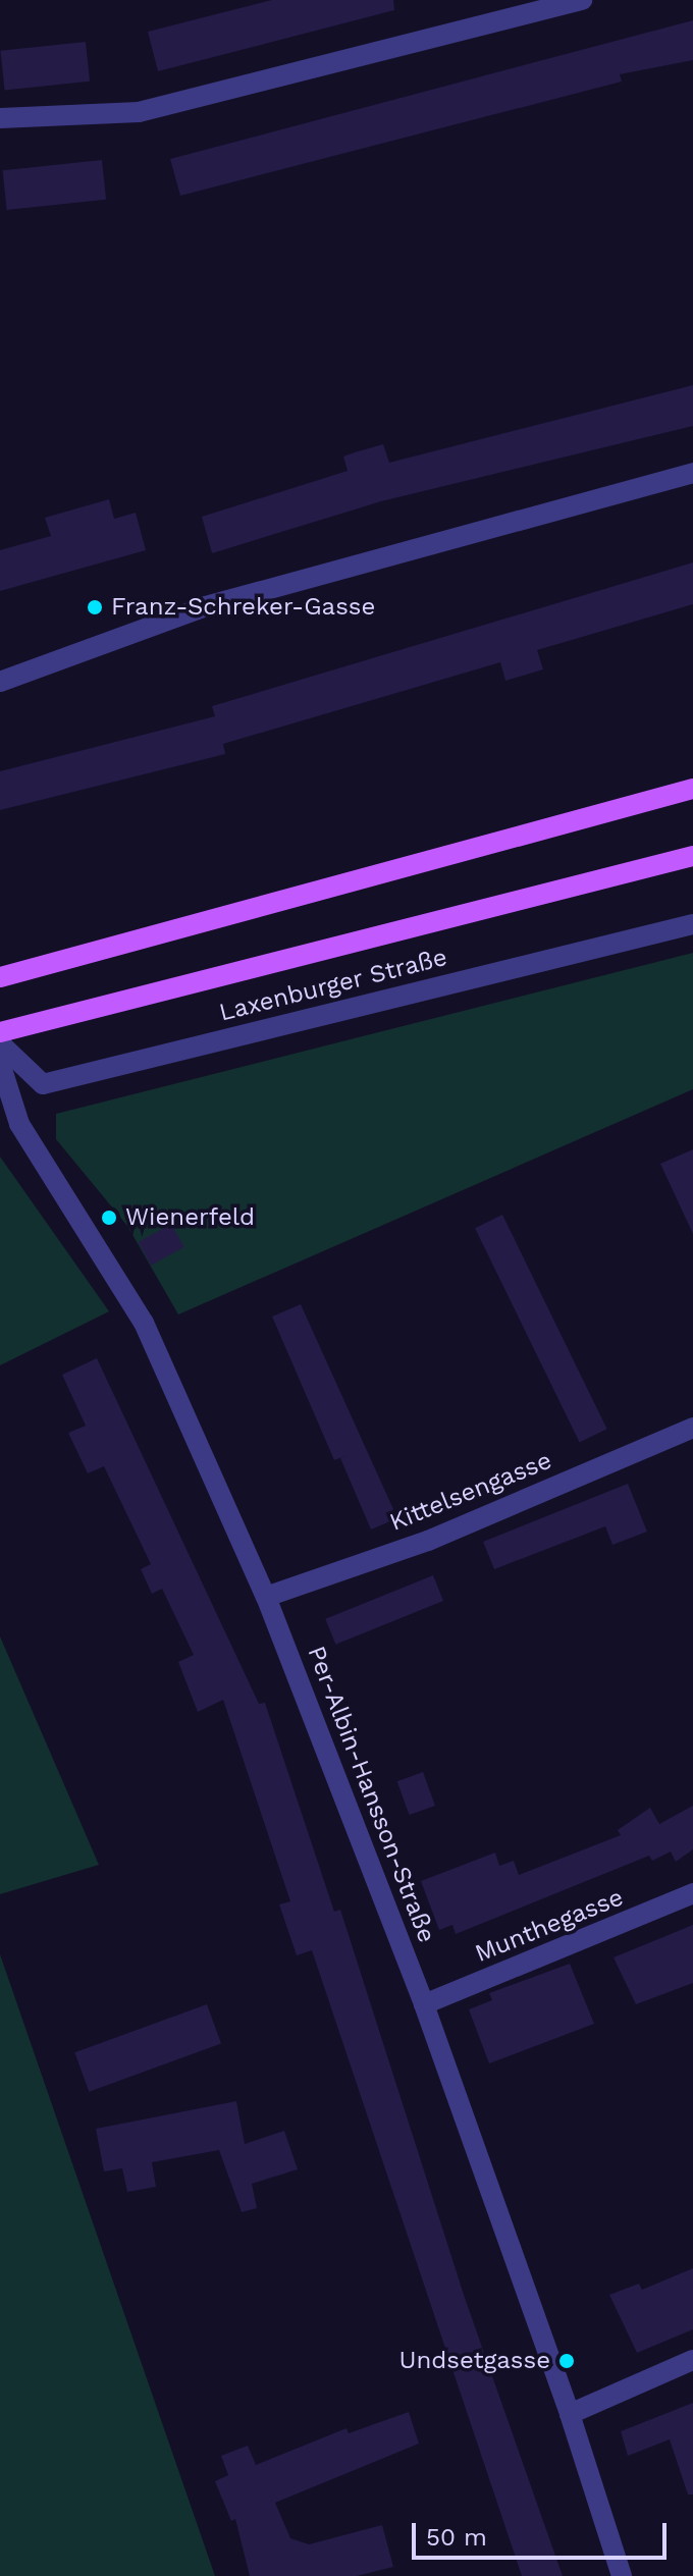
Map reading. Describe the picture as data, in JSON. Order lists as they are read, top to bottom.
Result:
{
  "streets": {
    "main road": ["Laxenburger Straße"],
    "street": ["Kittelsengasse", "Per-Albin-Hansson-Straße", "Munthegasse"]
  },
  "crossings": [
    ["Kittelsengasse", "Per-Albin-Hansson-Straße"],
    ["Per-Albin-Hansson-Straße", "Munthegasse"]
  ],
  "places": ["Franz-Schreker-Gasse", "Wienerfeld", "Undsetgasse"],
  "scale_bar": "50 m"
}
